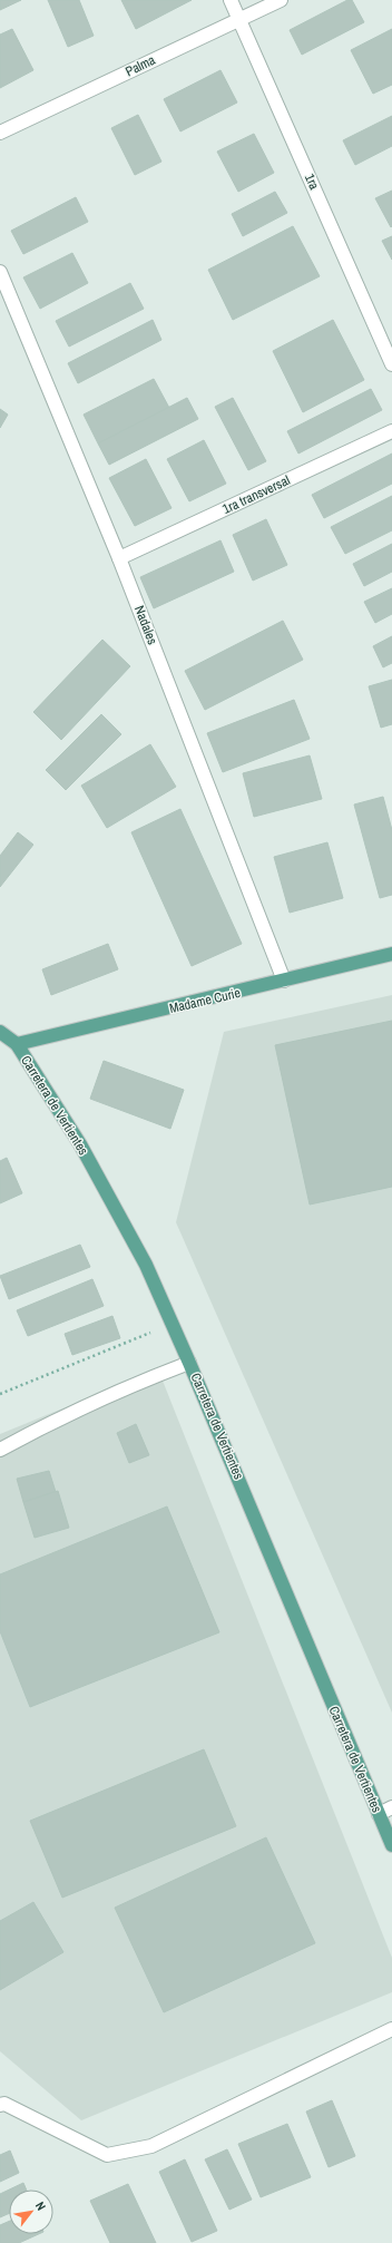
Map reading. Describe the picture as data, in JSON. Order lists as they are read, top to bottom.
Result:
{
  "streets": {
    "main road": ["Madame Curie", "Carretera de Vertientes"],
    "street": [
      "Palma",
      "1ra",
      "1ra transversal",
      "Nadales"
    ]
  },
  "crossings": [
    ["Palma", "1ra"],
    ["1ra transversal", "Nadales"],
    ["Nadales", "Madame Curie"],
    ["Madame Curie", "Carretera de Vertientes"]
  ],
  "north": "top right"
}
